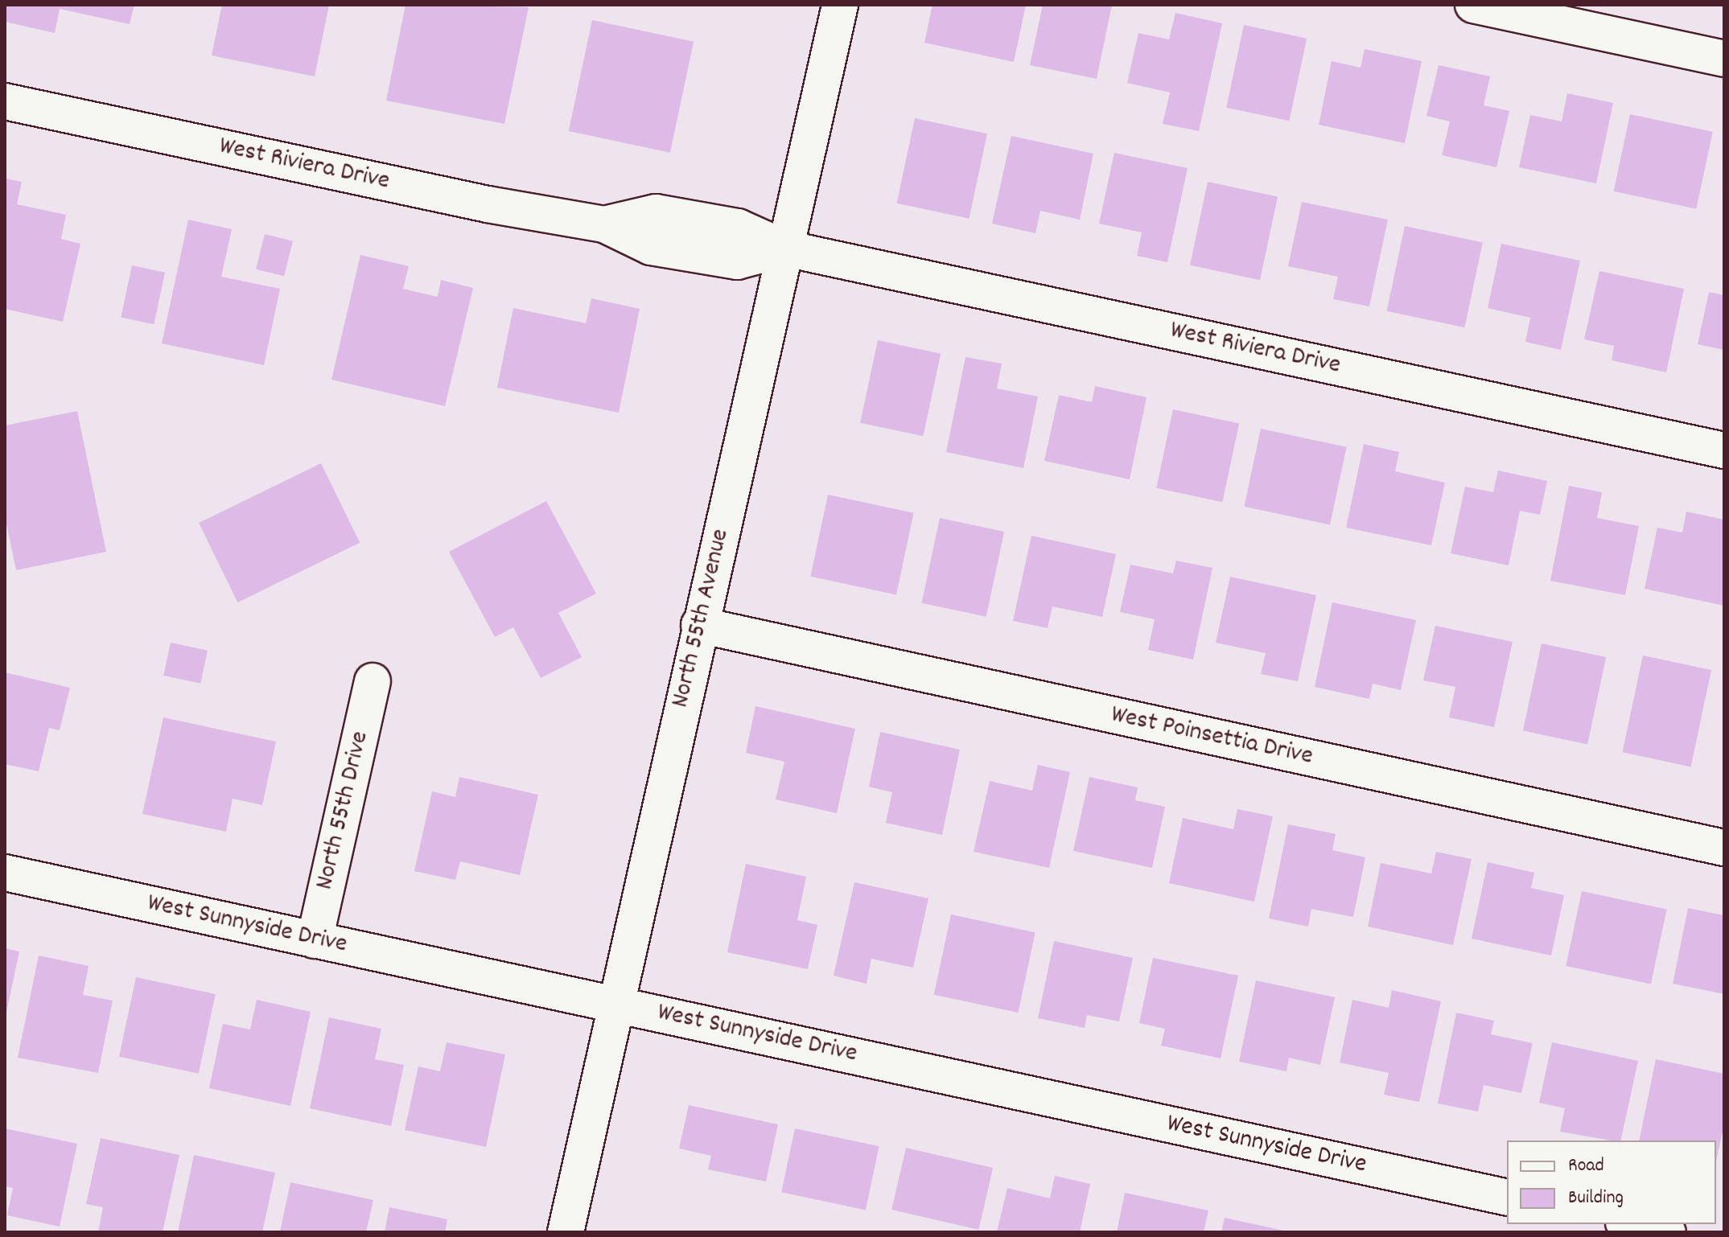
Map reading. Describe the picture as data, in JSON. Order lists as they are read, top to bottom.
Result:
{
  "streets": {
    "street": [
      "West Riviera Drive",
      "North 55th Avenue",
      "West Poinsettia Drive",
      "North 55th Drive",
      "West Sunnyside Drive"
    ]
  },
  "crossings": [
    ["West Riviera Drive", "North 55th Avenue"],
    ["North 55th Avenue", "West Poinsettia Drive"],
    ["North 55th Avenue", "West Sunnyside Drive"],
    ["North 55th Drive", "West Sunnyside Drive"]
  ],
  "legend": ["Road", "Building"]
}
